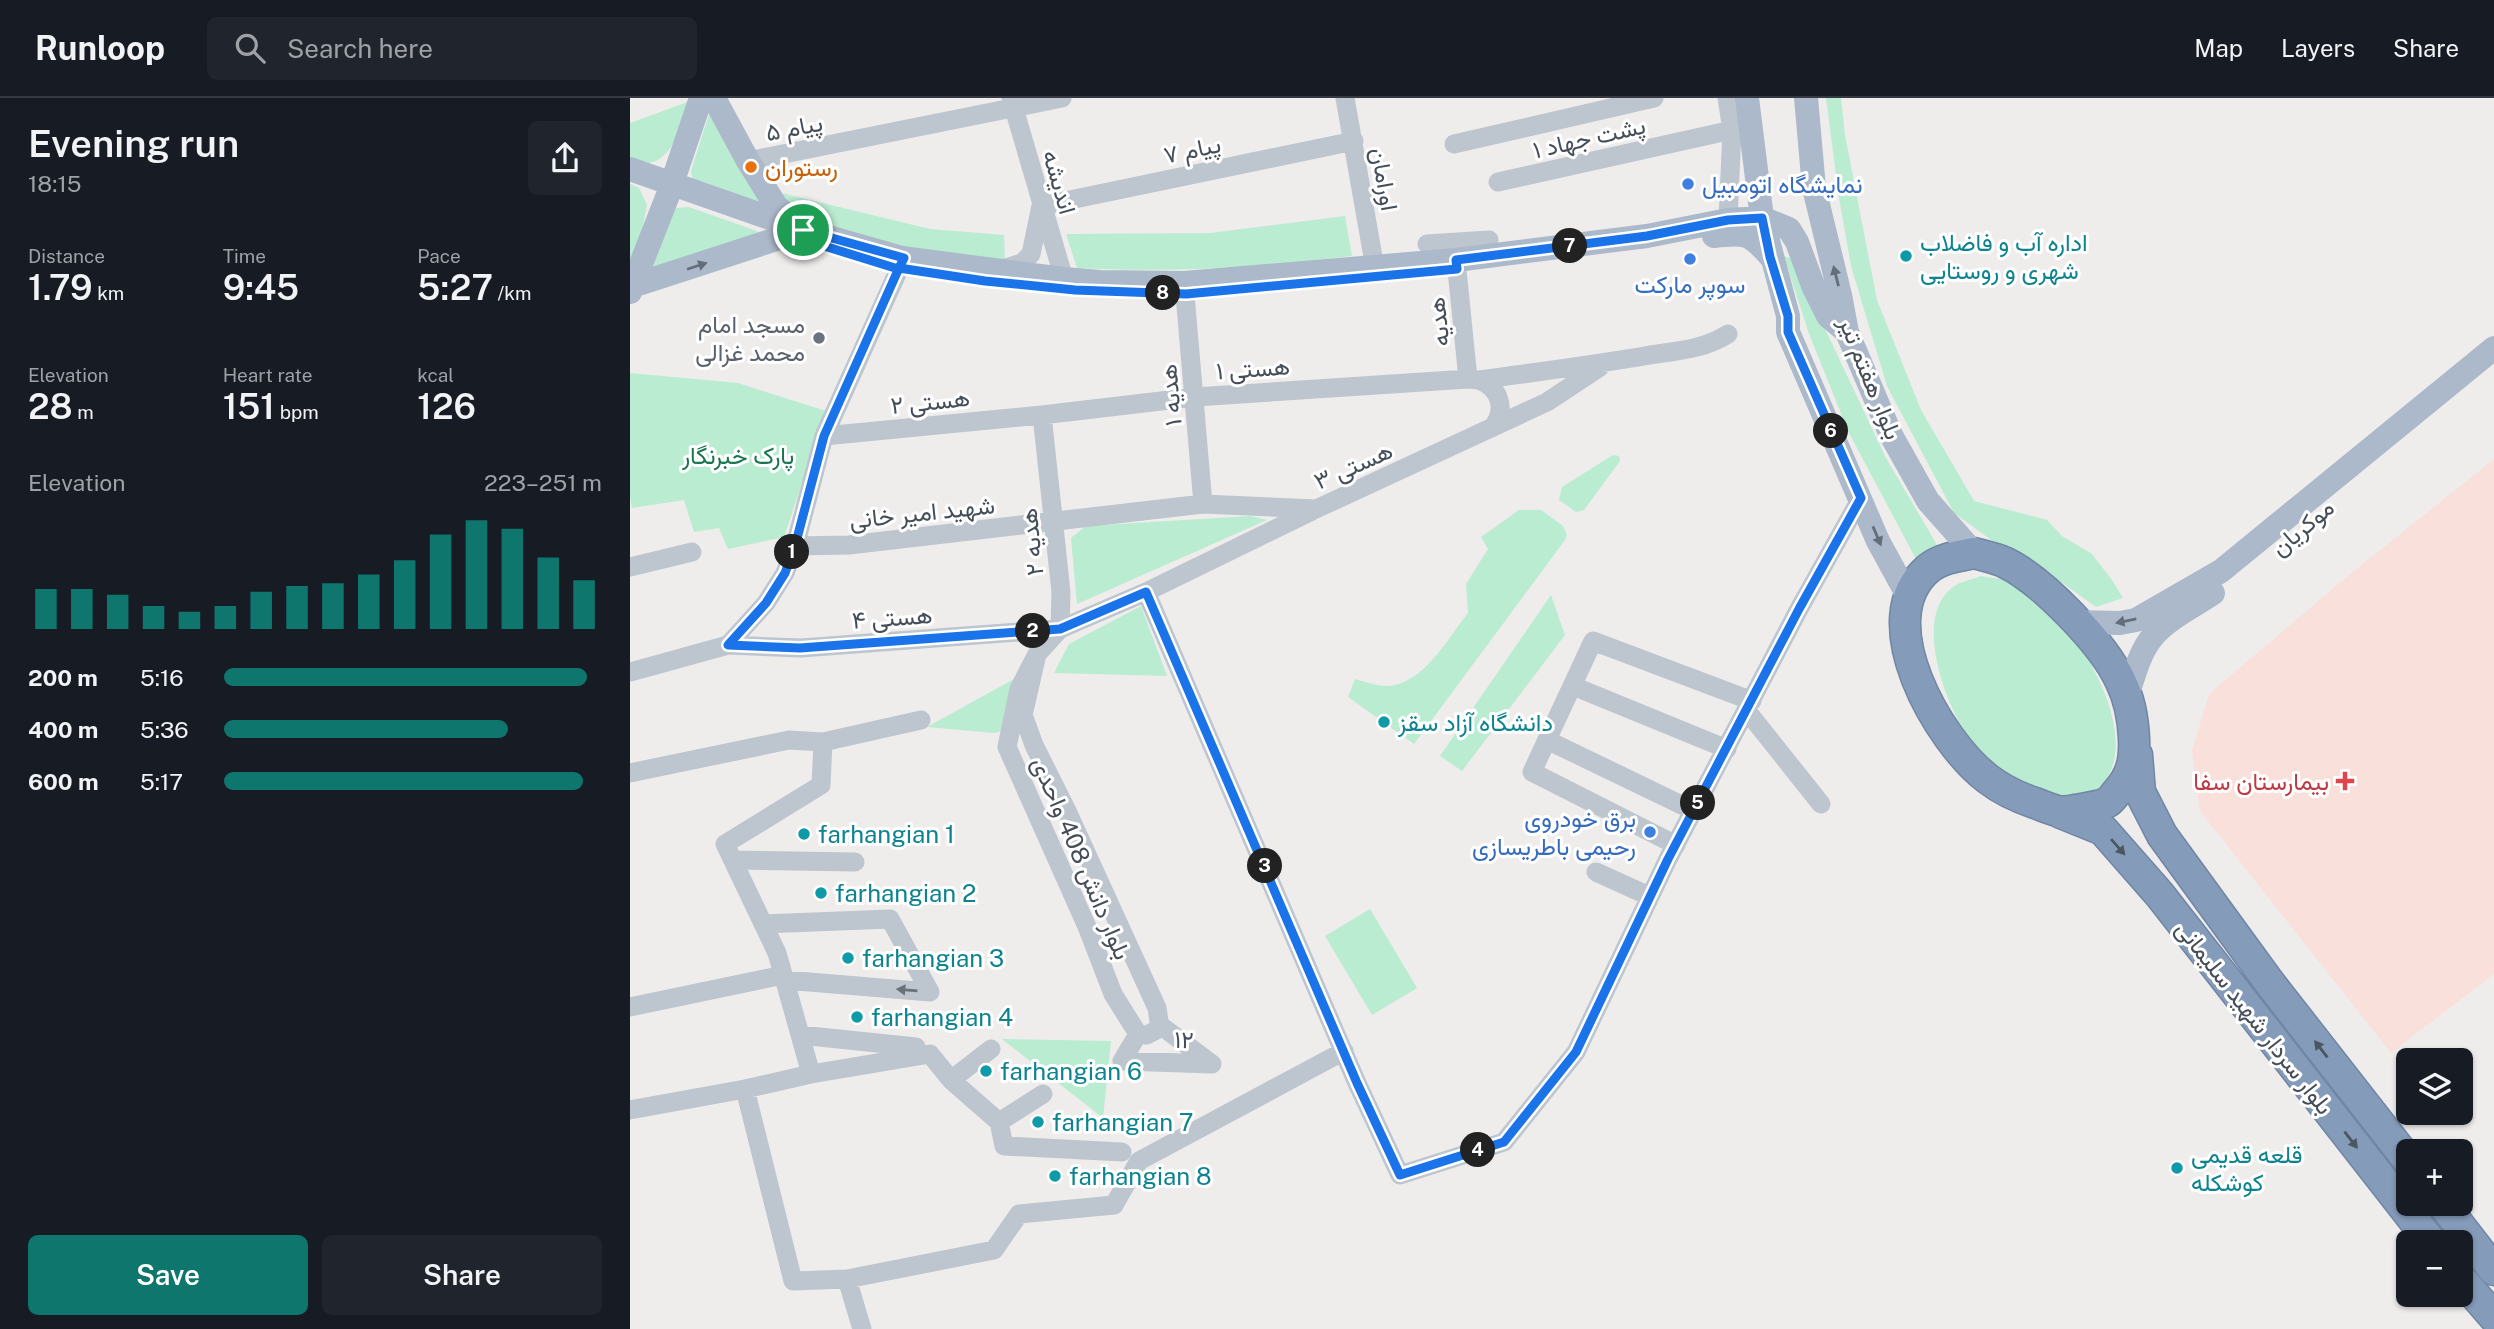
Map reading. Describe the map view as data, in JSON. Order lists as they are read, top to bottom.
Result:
{
  "streets": {
    "highway": ["بلوار سردار شهید سلیمانی"],
    "main road": ["بلوار هفتم تیر", "موکریان"],
    "street": [
      "پیام ۵",
      "پشت جهاد ۱",
      "پیام ۷",
      "اورامان",
      "اندیشه",
      "هدیه",
      "هستی ۱",
      "هدیه ۱",
      "هستی ۲",
      "هستی ۳",
      "شهید امیر خانی",
      "هدیه ۲",
      "هستی ۴",
      "بلوار دانش 408 واحدی",
      "۱۲"
    ]
  },
  "crossings": [
    ["پیام ۵", "اندیشه"],
    ["پیام ۷", "اورامان"],
    ["پیام ۷", "اندیشه"],
    ["هدیه", "هستی ۱"],
    ["هستی ۱", "هدیه ۱"],
    ["هستی ۱", "هستی ۲"],
    ["هستی ۱", "هستی ۳"],
    ["هستی ۱", "هدیه ۲"],
    ["بلوار هفتم تیر", "موکریان"],
    ["بلوار هفتم تیر", "بلوار سردار شهید سلیمانی"],
    ["هدیه ۱", "هستی ۳"],
    ["هستی ۲", "هدیه ۲"],
    ["هستی ۳", "شهید امیر خانی"],
    ["هستی ۳", "هدیه ۲"],
    ["شهید امیر خانی", "هدیه ۲"],
    ["موکریان", "بلوار سردار شهید سلیمانی"],
    ["هدیه ۲", "هستی ۴"],
    ["بلوار دانش 408 واحدی", "۱۲"]
  ],
  "parks": ["پارک خبرنگار"],
  "places": {
    "other": [
      "رستوران",
      "نمایشگاه اتومبیل",
      "اداره آب و فاضلاب شهری و روستایی",
      "سوپر مارکت",
      "مسجد امام محمد غزالی",
      "دانشگاه آزاد سقز",
      "برق خودروی رحیمی باطریسازی",
      "farhangian 1",
      "farhangian 2",
      "farhangian 3",
      "farhangian 4",
      "farhangian 6",
      "farhangian 7",
      "قلعه قدیمی کوشکله",
      "farhangian 8"
    ],
    "health": ["بیمارستان سفا"]
  },
  "page": {
    "header": "Runloop",
    "search": "Search here",
    "nav": ["Map", "Layers", "Share"],
    "heading": ["Evening run", "18:15"],
    "stats": [
      ["Distance", "1.79 km"],
      ["Time", "9:45"],
      ["Pace", "5:27 /km"],
      ["Elevation", "28 m"],
      ["Heart rate", "151 bpm"],
      ["kcal", "126"]
    ],
    "pins": [
      "7",
      "8",
      "6",
      "1",
      "2",
      "5",
      "3",
      "4"
    ],
    "chart": ["Elevation", "223–251 m"],
    "list": [
      {
        "name": "200 m",
        "note": "5:16"
      },
      {
        "name": "400 m",
        "note": "5:36"
      },
      {
        "name": "600 m",
        "note": "5:17"
      }
    ],
    "map_buttons": ["+", "−"],
    "buttons": ["Save", "Share"]
  }
}
